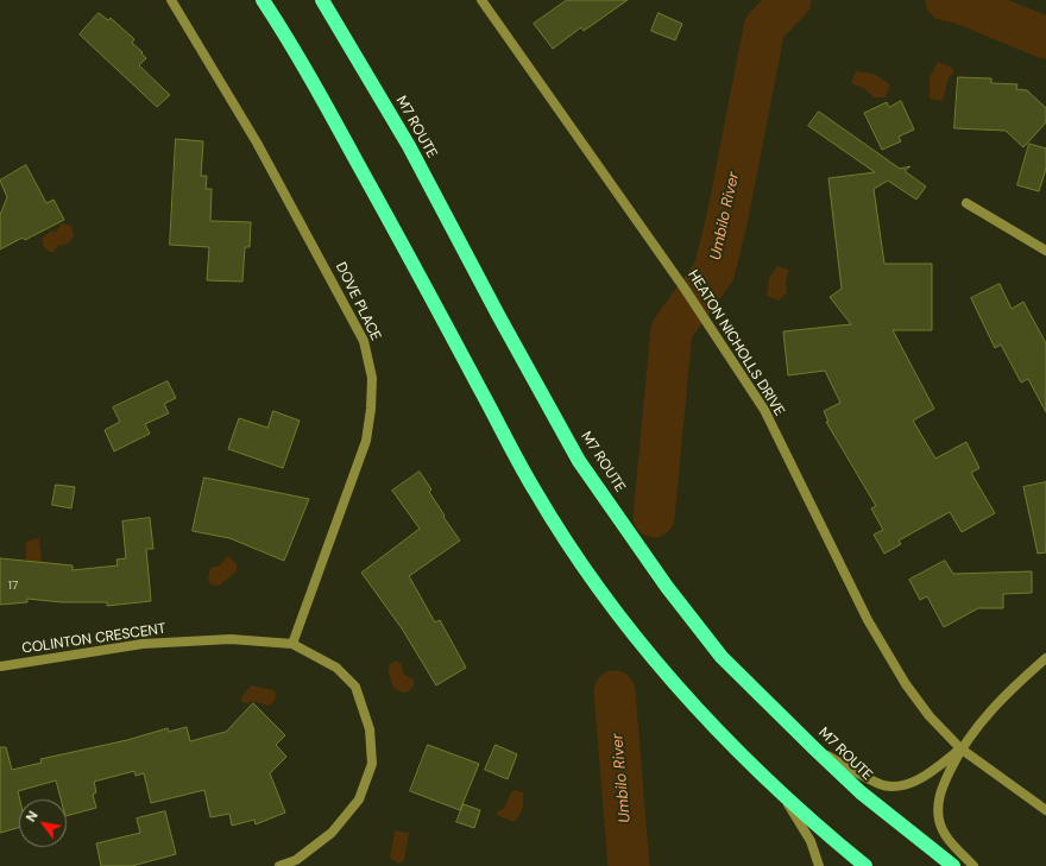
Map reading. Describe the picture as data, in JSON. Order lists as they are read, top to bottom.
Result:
{
  "streets": {
    "highway": ["M7 ROUTE"],
    "street": ["DOVE PLACE", "HEATON NICHOLLS DRIVE", "COLINTON CRESCENT"]
  },
  "crossings": [
    ["DOVE PLACE", "COLINTON CRESCENT"]
  ],
  "water": ["Umbilo River"],
  "house_numbers": ["17"],
  "north": "top left"
}
